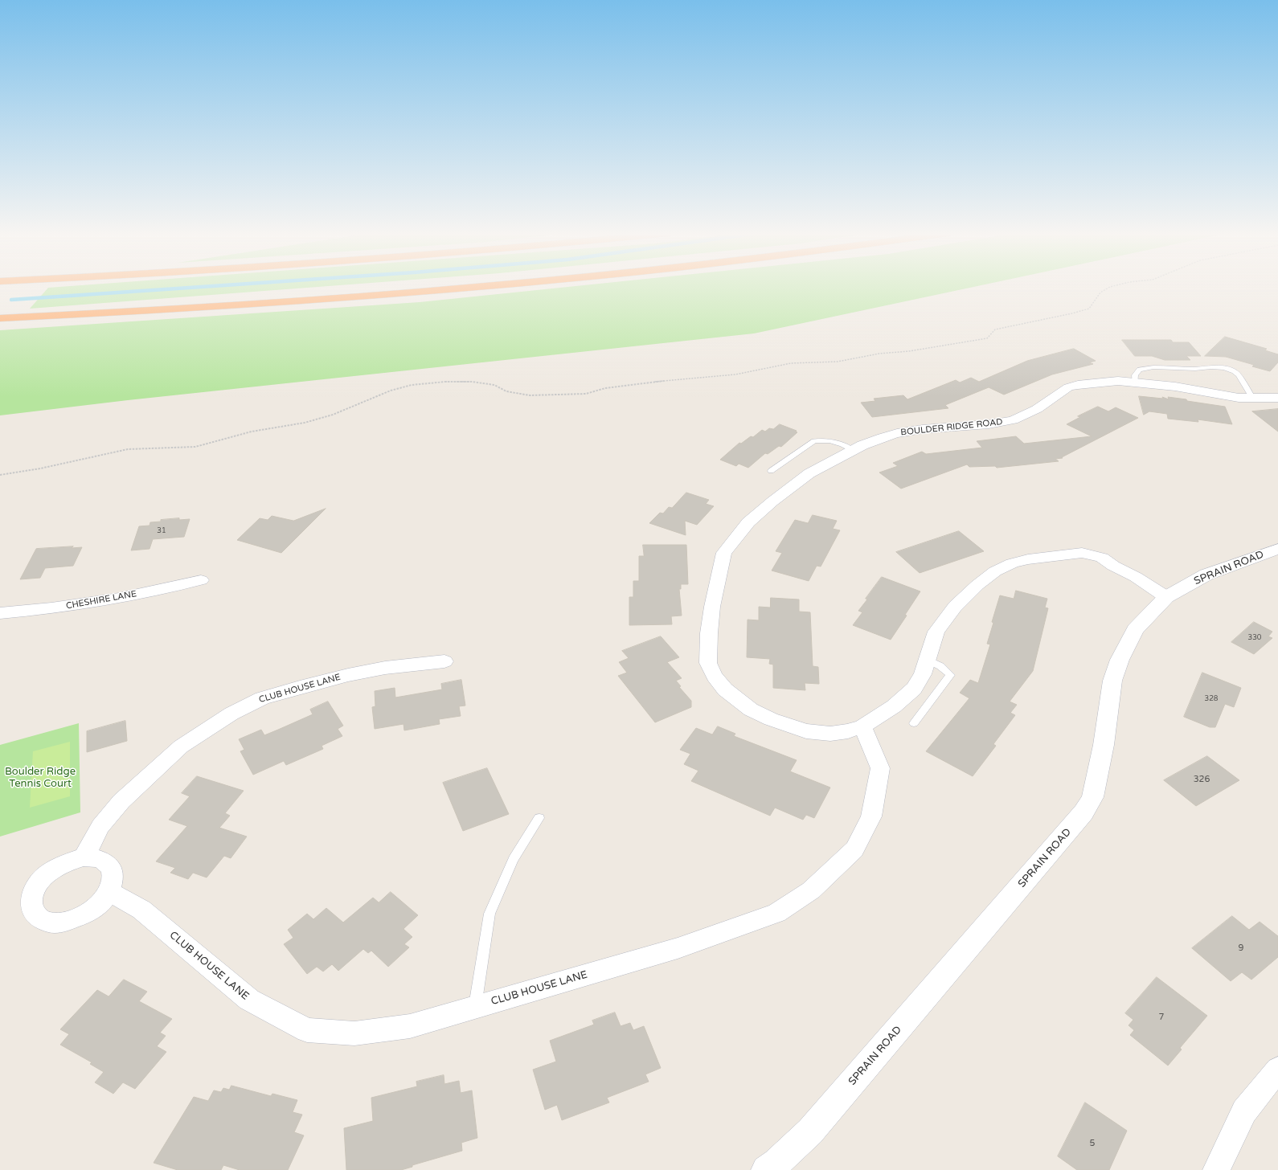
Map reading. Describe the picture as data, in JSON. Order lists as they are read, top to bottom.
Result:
{
  "streets": {
    "street": [
      "BOULDER RIDGE ROAD",
      "SPRAIN ROAD",
      "CHESHIRE LANE",
      "CLUB HOUSE LANE"
    ]
  },
  "crossings": [
    ["BOULDER RIDGE ROAD", "SPRAIN ROAD"],
    ["BOULDER RIDGE ROAD", "CLUB HOUSE LANE"]
  ],
  "parks": ["Boulder Ridge Tennis Court"],
  "house_numbers": [
    "31",
    "330",
    "328",
    "326",
    "9",
    "7",
    "5"
  ]
}
